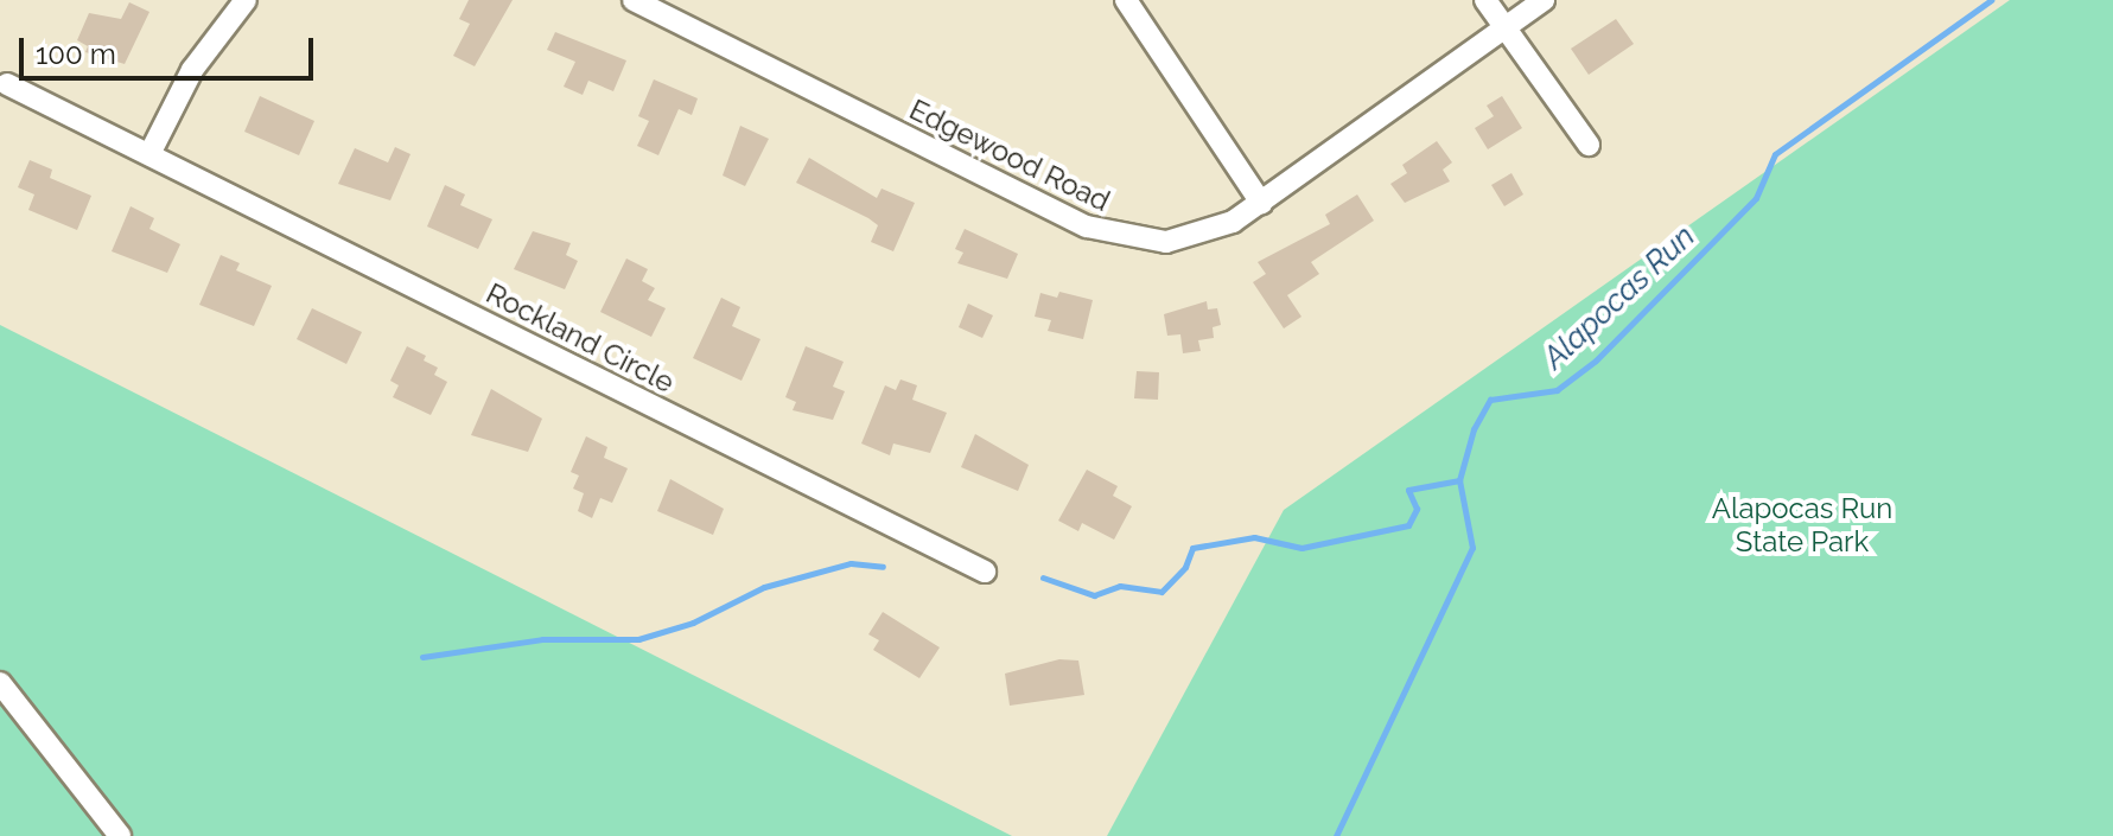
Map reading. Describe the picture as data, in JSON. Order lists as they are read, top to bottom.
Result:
{
  "streets": {
    "street": ["Edgewood Road", "Rockland Circle"]
  },
  "water": ["Alapocas Run"],
  "parks": ["Alapocas Run State Park"],
  "scale_bar": "100 m"
}
